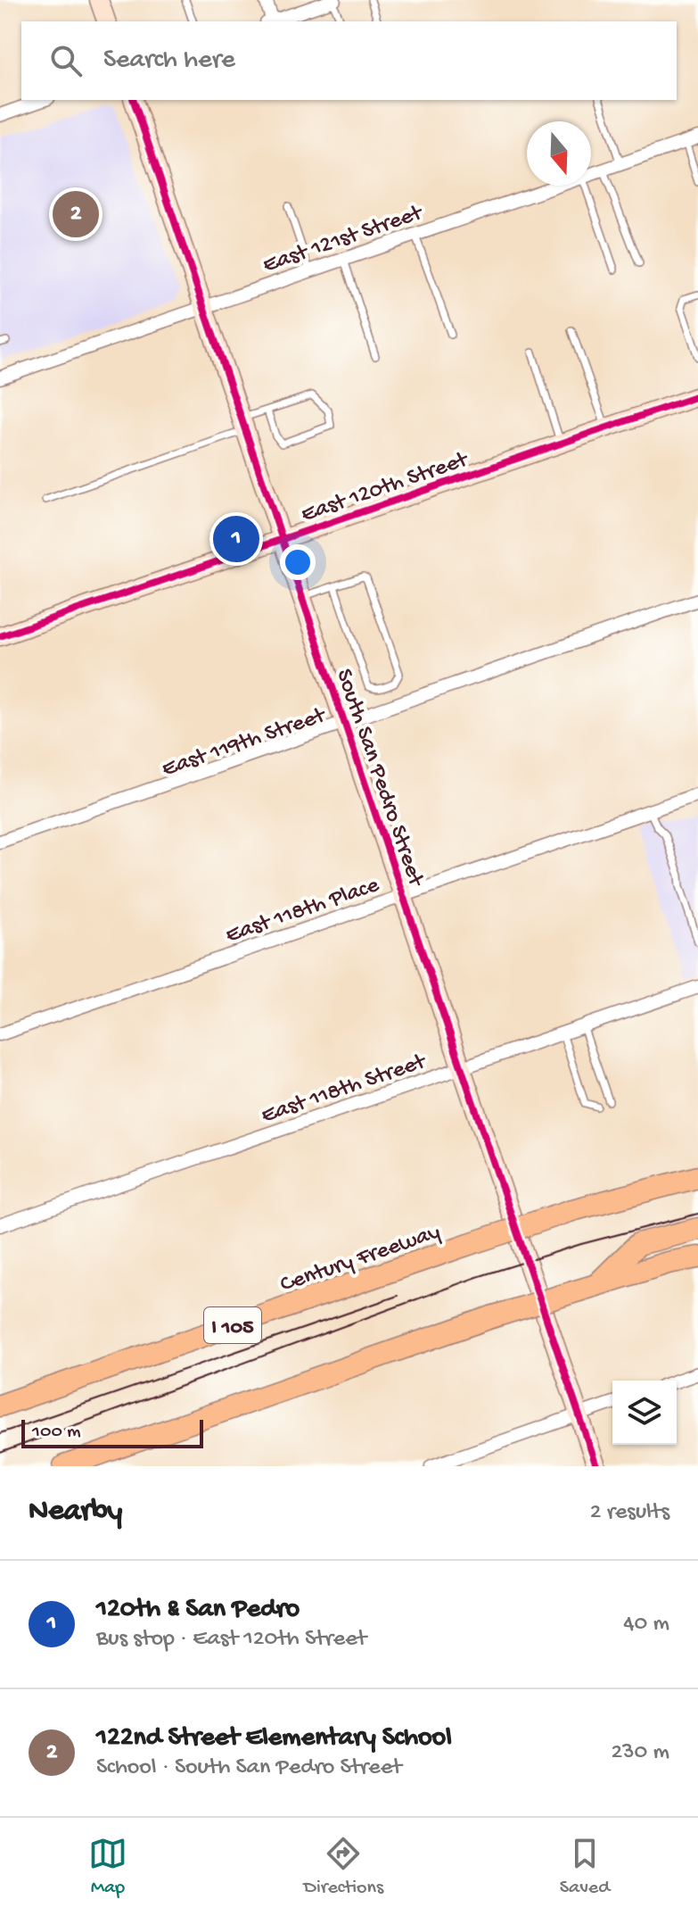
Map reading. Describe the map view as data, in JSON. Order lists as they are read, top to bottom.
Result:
{
  "streets": {
    "highway": ["Century Freeway", "I 105"],
    "street": [
      "East 121st Street",
      "East 120th Street",
      "East 119th Street",
      "South San Pedro Street",
      "East 118th Place",
      "East 118th Street"
    ]
  },
  "crossings": [
    ["East 121st Street", "South San Pedro Street"],
    ["East 120th Street", "South San Pedro Street"],
    ["East 119th Street", "South San Pedro Street"],
    ["South San Pedro Street", "East 118th Place"],
    ["South San Pedro Street", "East 118th Street"]
  ],
  "scale_bar": "100 m",
  "north": "bottom",
  "page": {
    "search": "Search here",
    "pins": ["2", "1"],
    "scale": "100 m",
    "heading": ["Nearby", "2 results"],
    "list": [
      {
        "mark": "1",
        "name": "120th & San Pedro",
        "note": "Bus stop · East 120th Street",
        "value": "40 m"
      },
      {
        "mark": "2",
        "name": "122nd Street Elementary School",
        "note": "School · South San Pedro Street",
        "value": "230 m"
      }
    ],
    "nav": ["Map", "Directions", "Saved"]
  }
}
